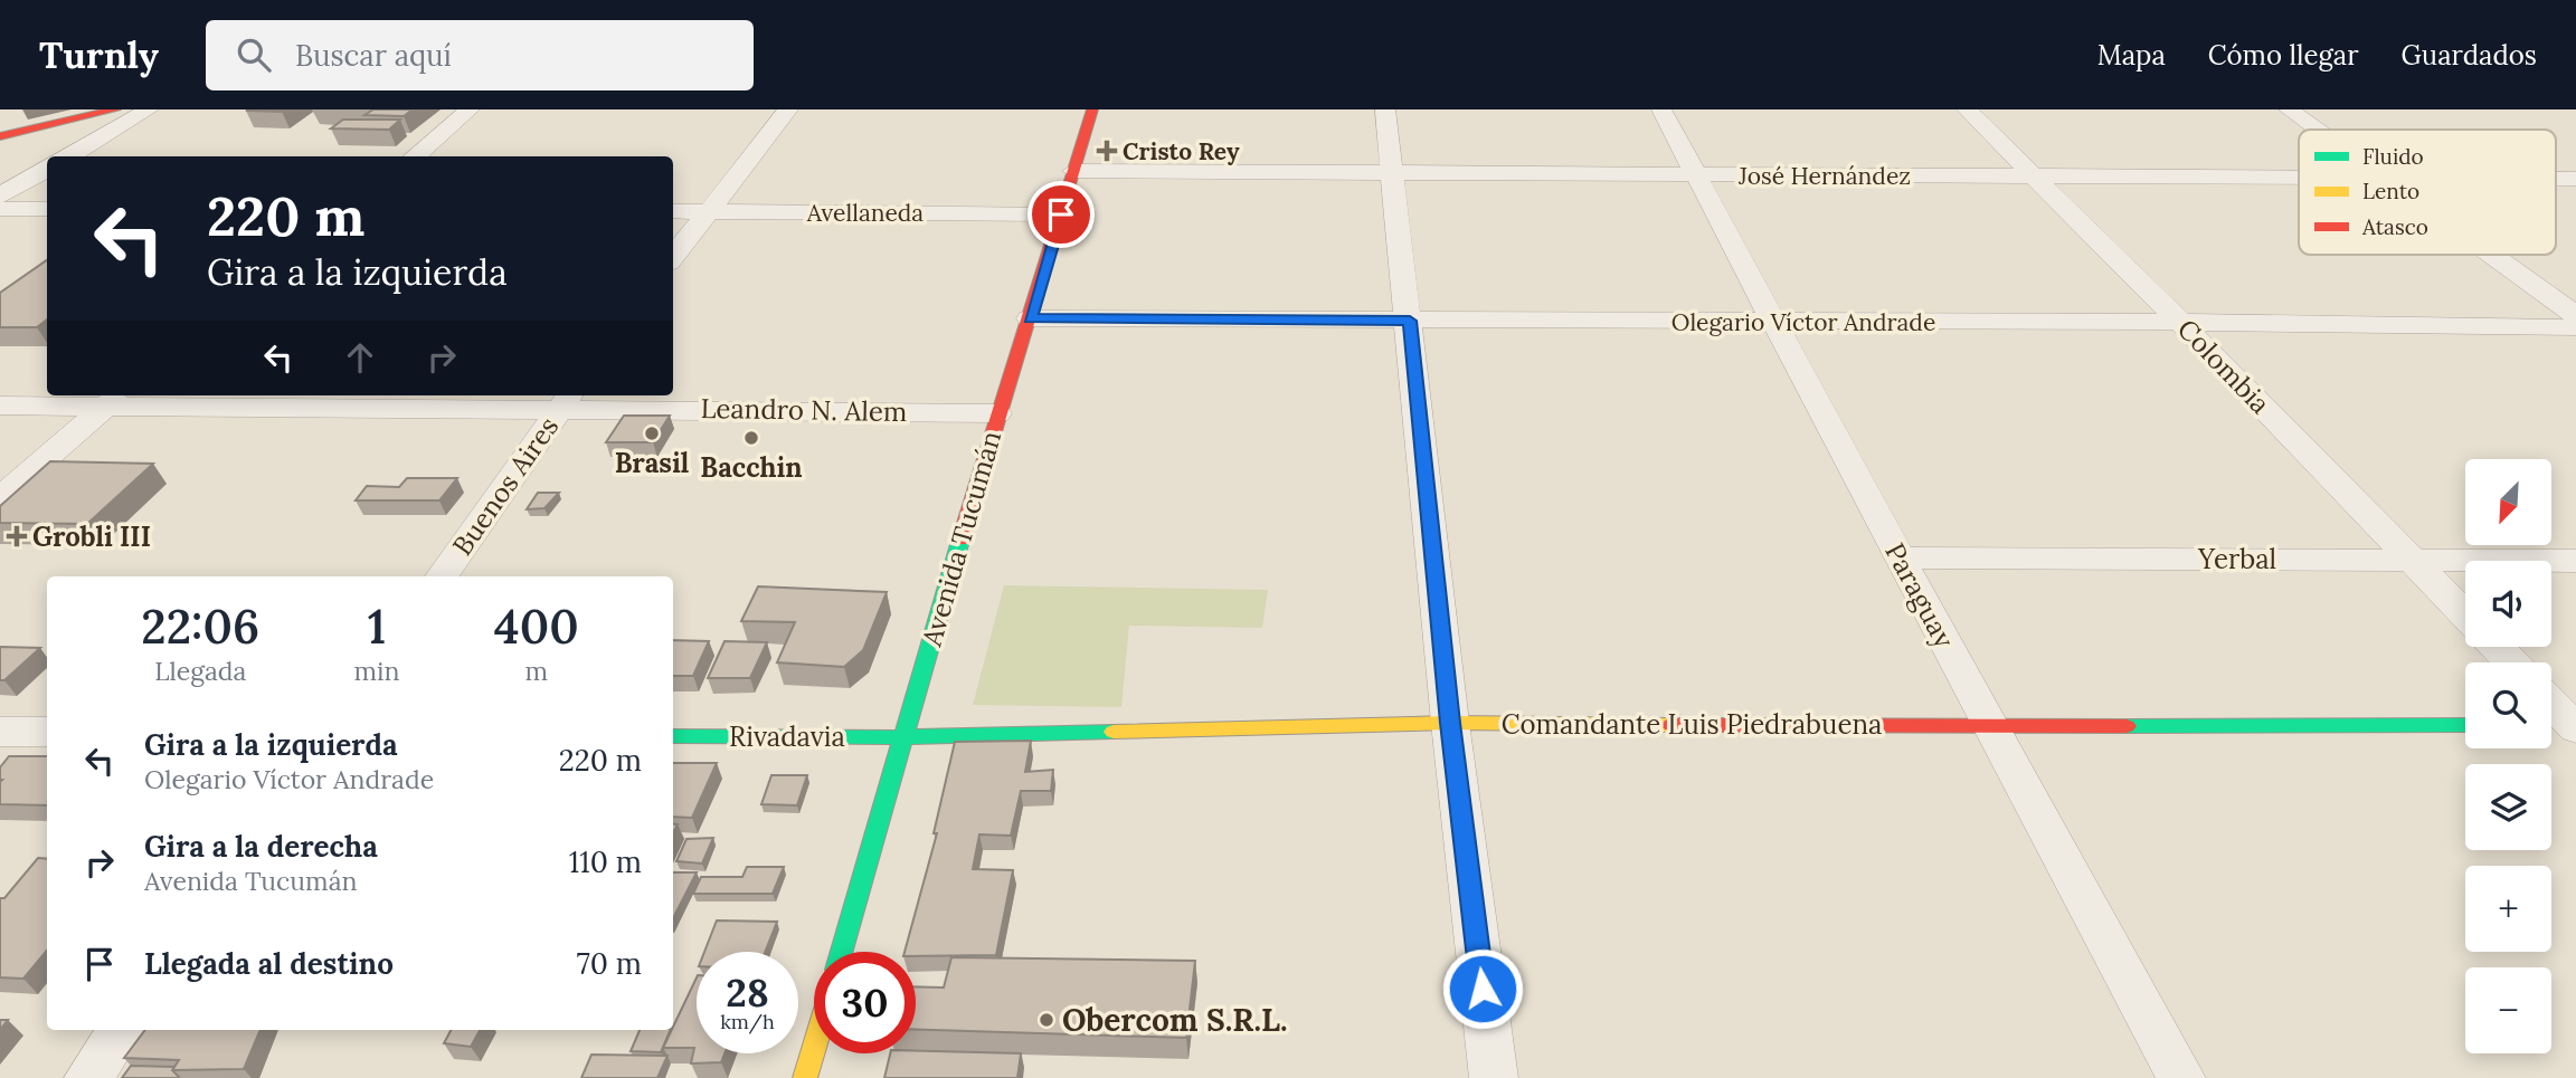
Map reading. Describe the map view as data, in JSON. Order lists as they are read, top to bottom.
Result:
{
  "streets": {
    "main road": ["Avenida Tucumán", "Comandante Luis Piedrabuena", "Rivadavia"],
    "street": [
      "José Hernández",
      "Avellaneda",
      "Olegario Víctor Andrade",
      "Colombia",
      "Leandro N. Alem",
      "Buenos Aires",
      "Yerbal",
      "Paraguay"
    ]
  },
  "crossings": [
    ["José Hernández", "Colombia"],
    ["José Hernández", "Avenida Tucumán"],
    ["José Hernández", "Paraguay"],
    ["Avellaneda", "Avenida Tucumán"],
    ["Olegario Víctor Andrade", "Colombia"],
    ["Olegario Víctor Andrade", "Avenida Tucumán"],
    ["Olegario Víctor Andrade", "Paraguay"],
    ["Colombia", "Yerbal"],
    ["Leandro N. Alem", "Buenos Aires"],
    ["Leandro N. Alem", "Avenida Tucumán"],
    ["Avenida Tucumán", "Comandante Luis Piedrabuena"],
    ["Avenida Tucumán", "Rivadavia"],
    ["Yerbal", "Paraguay"],
    ["Paraguay", "Comandante Luis Piedrabuena"],
    ["Comandante Luis Piedrabuena", "Rivadavia"]
  ],
  "places": {
    "health": ["Cristo Rey", "Grobli III"],
    "other": ["Brasil", "Bacchin", "Obercom S.R.L."]
  },
  "legend": ["Fluido", "Lento", "Atasco"],
  "north": "bottom left",
  "page": {
    "header": "Turnly",
    "search": "Buscar aquí",
    "nav": ["Mapa", "Cómo llegar", "Guardados"],
    "turn": ["220 m", "Gira a la izquierda"],
    "map_buttons": ["+", "−"],
    "eta": [
      "22:06",
      "Llegada",
      "1",
      "min",
      "400",
      "m"
    ],
    "list": [
      {
        "name": "Gira a la izquierda",
        "note": "Olegario Víctor Andrade",
        "value": "220 m"
      },
      {
        "name": "Gira a la derecha",
        "note": "Avenida Tucumán",
        "value": "110 m"
      },
      {
        "name": "Llegada al destino",
        "value": "70 m"
      }
    ],
    "speed": "28 km/h",
    "limit": "30"
  }
}
